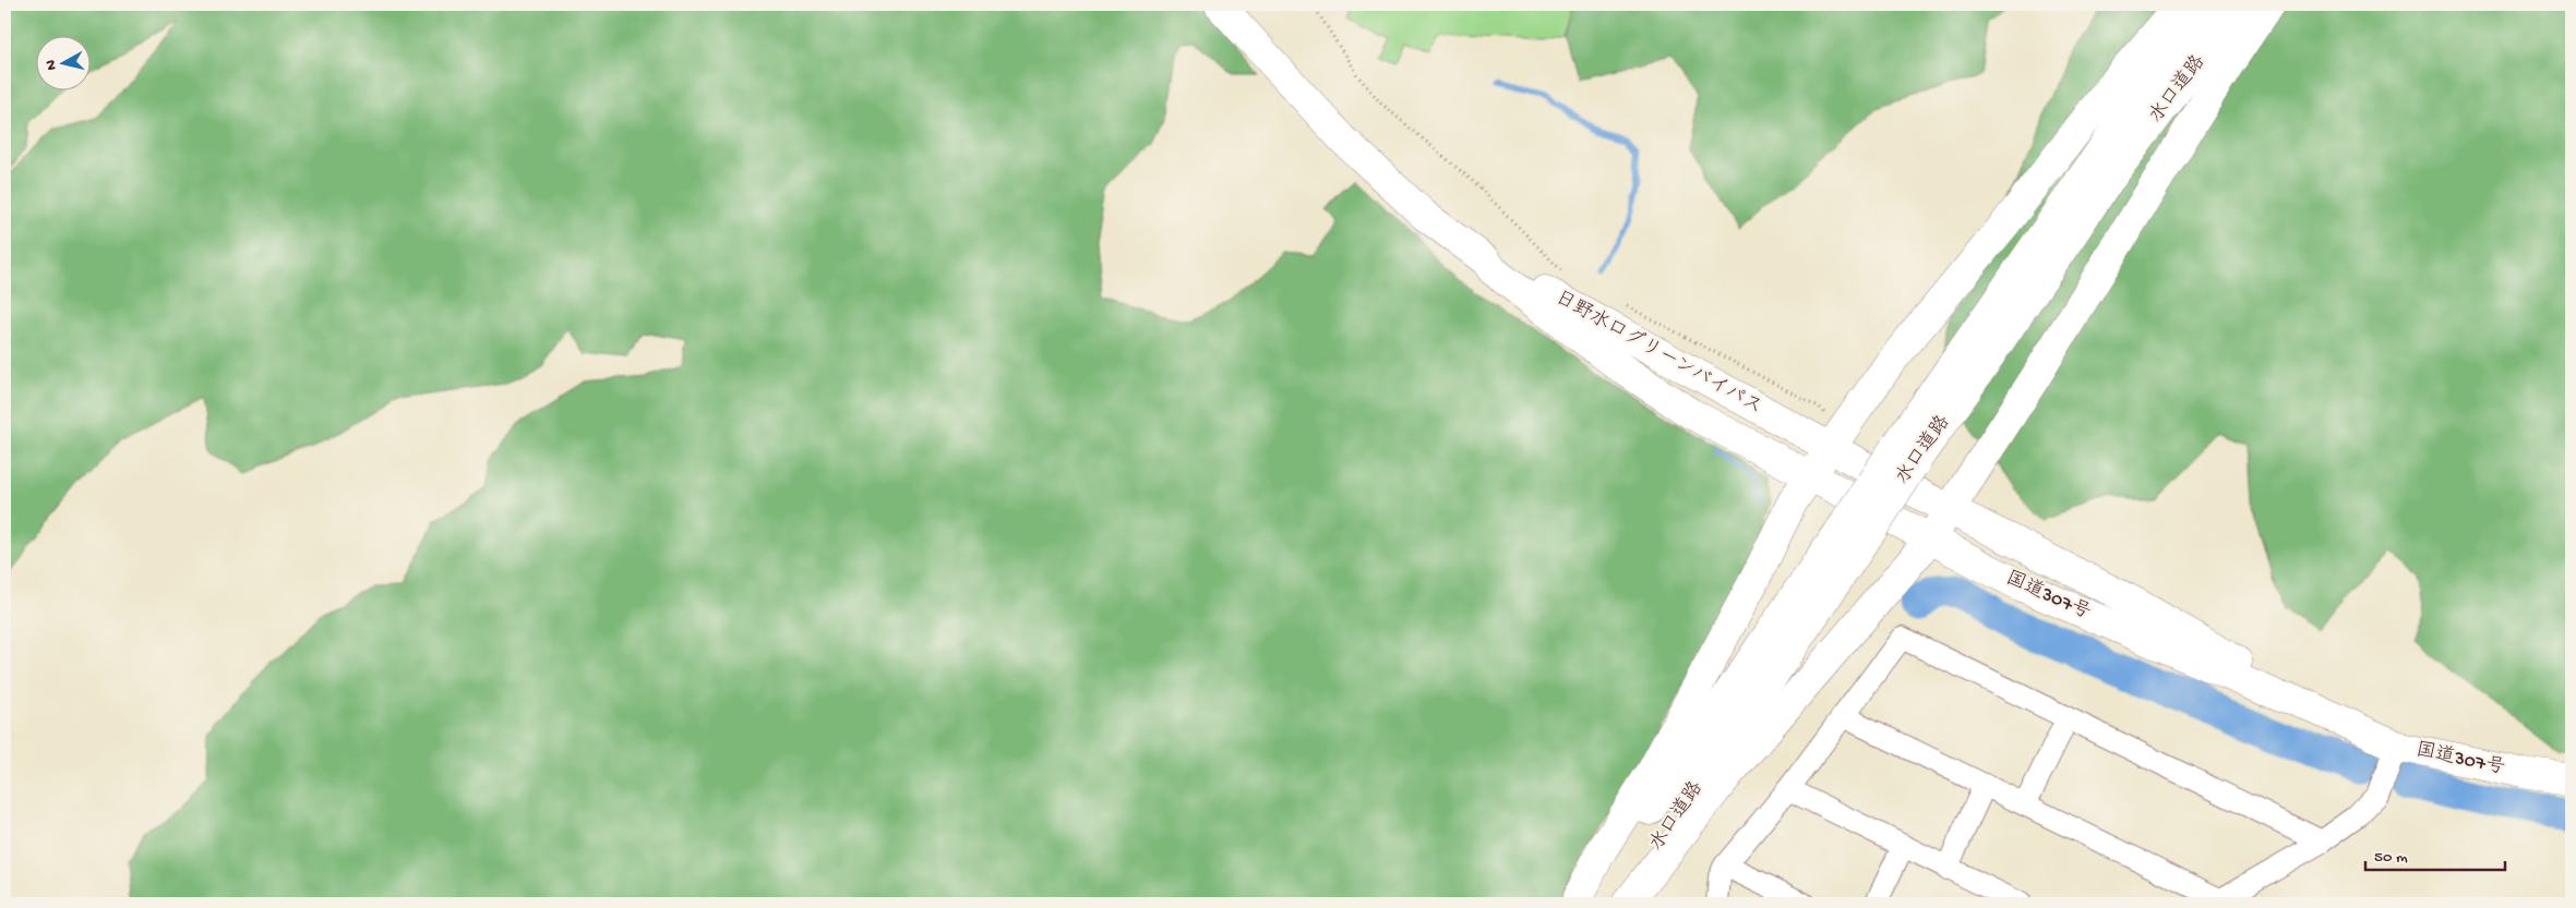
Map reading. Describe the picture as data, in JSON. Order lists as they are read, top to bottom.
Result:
{
  "streets": {
    "highway": ["水口道路", "日野水口グリーンバイパス", "国道307号"]
  },
  "crossings": [
    ["日野水口グリーンバイパス", "国道307号"]
  ],
  "scale_bar": "50 m",
  "north": "left"
}
